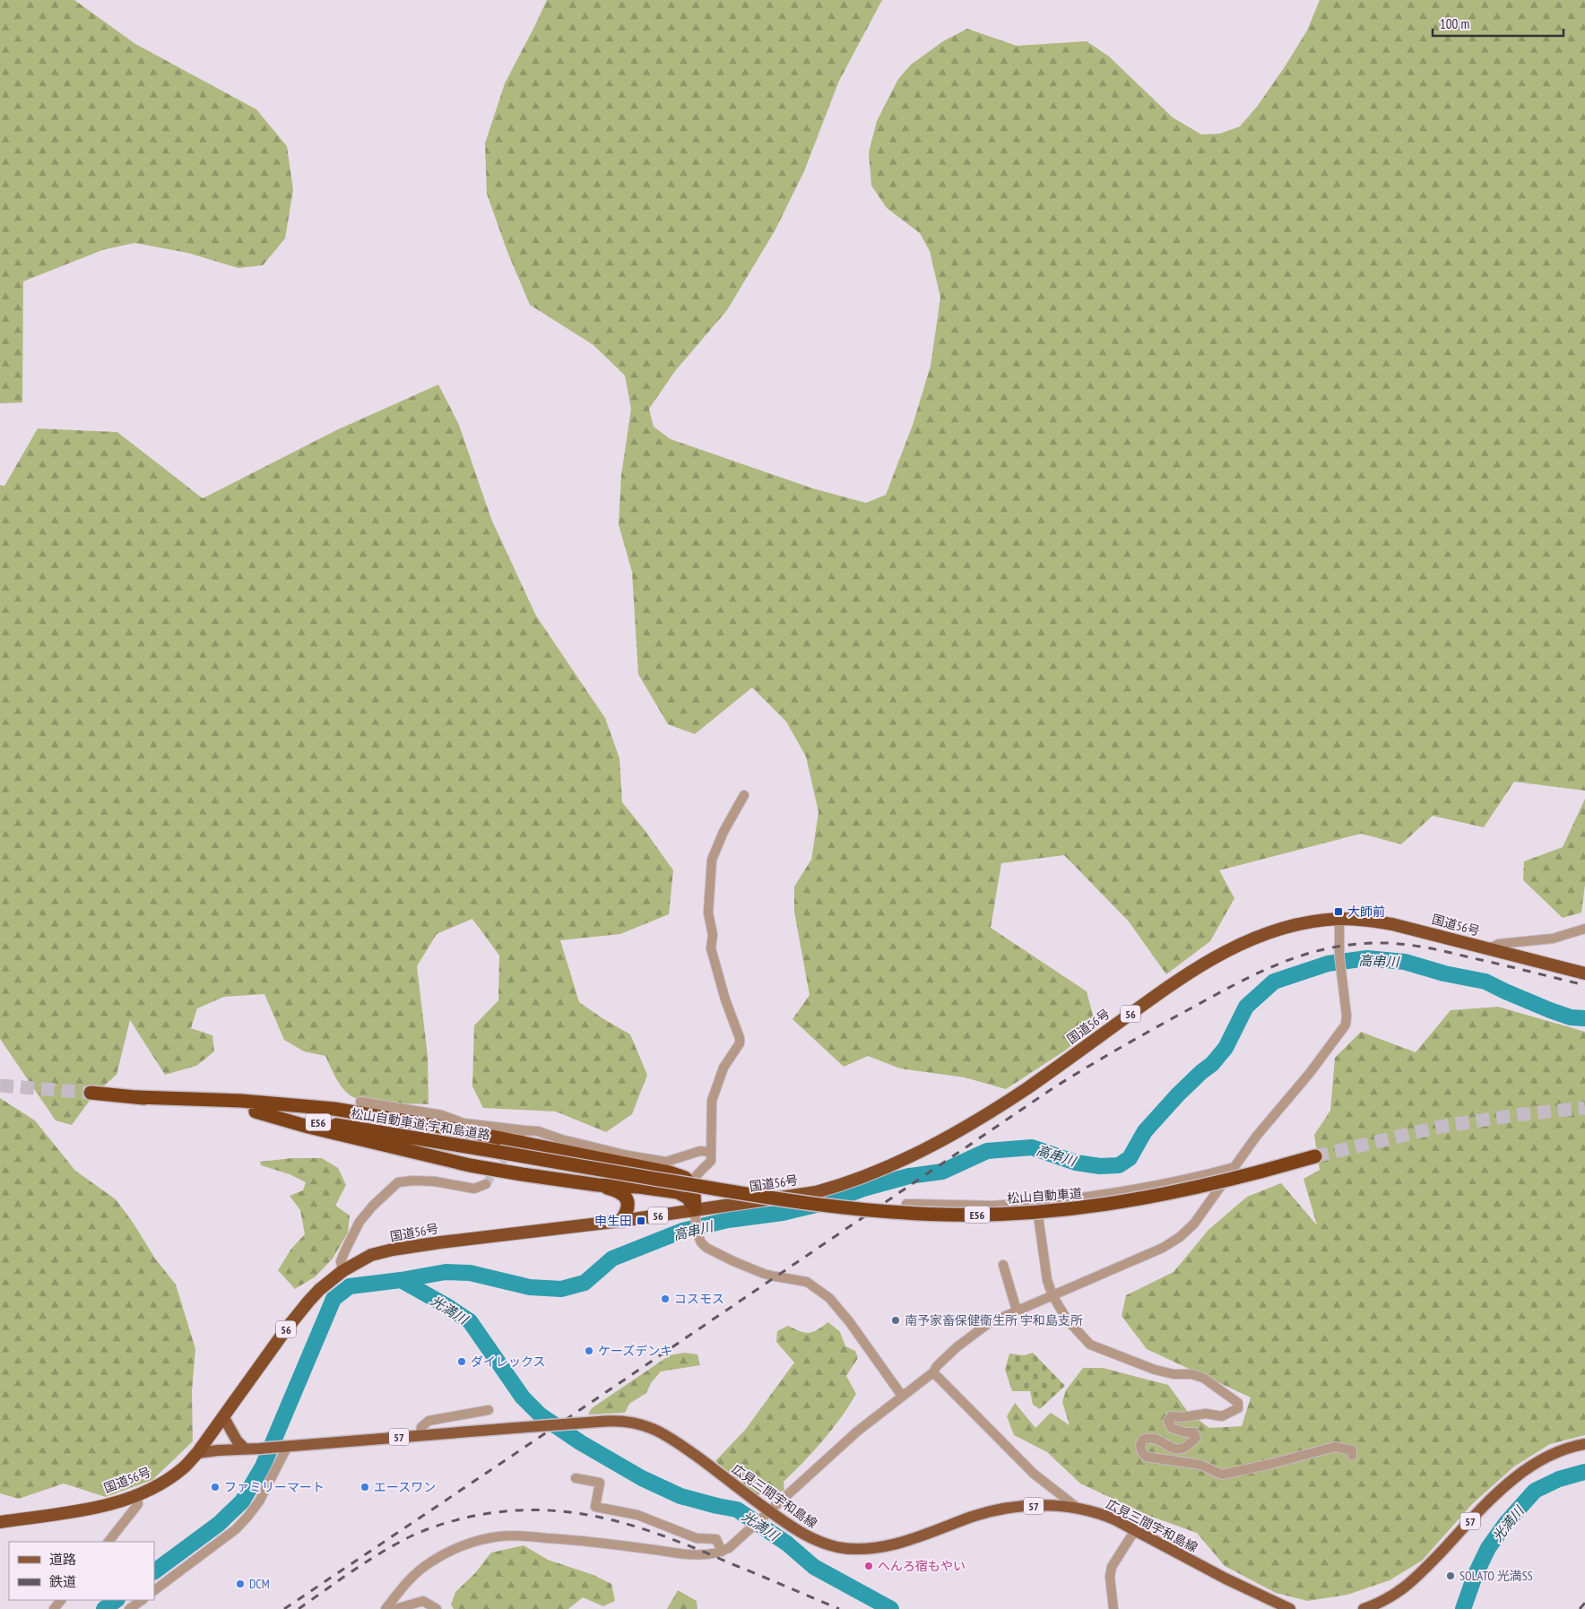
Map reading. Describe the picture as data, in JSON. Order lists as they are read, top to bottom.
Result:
{
  "streets": {
    "highway": [
      "国道56号",
      "56",
      "E56",
      "松山自動車道;宇和島道路",
      "松山自動車道"
    ],
    "main road": ["57", "広見三間宇和島線"]
  },
  "crossings": [
    ["国道56号", "57"],
    ["松山自動車道;宇和島道路", "松山自動車道"],
    ["57", "広見三間宇和島線"]
  ],
  "water": ["高串川", "光満川"],
  "places": {
    "transit": ["大師前", "申生田"],
    "other": [
      "コスモス",
      "南予家畜保健衛生所 宇和島支所",
      "ケーズデンキ",
      "ダイレックス",
      "ファミリーマート",
      "エースワン",
      "へんろ宿もやい",
      "SOLATO 光満SS",
      "DCM"
    ]
  },
  "legend": ["道路", "鉄道"],
  "scale_bar": "100 m"
}
